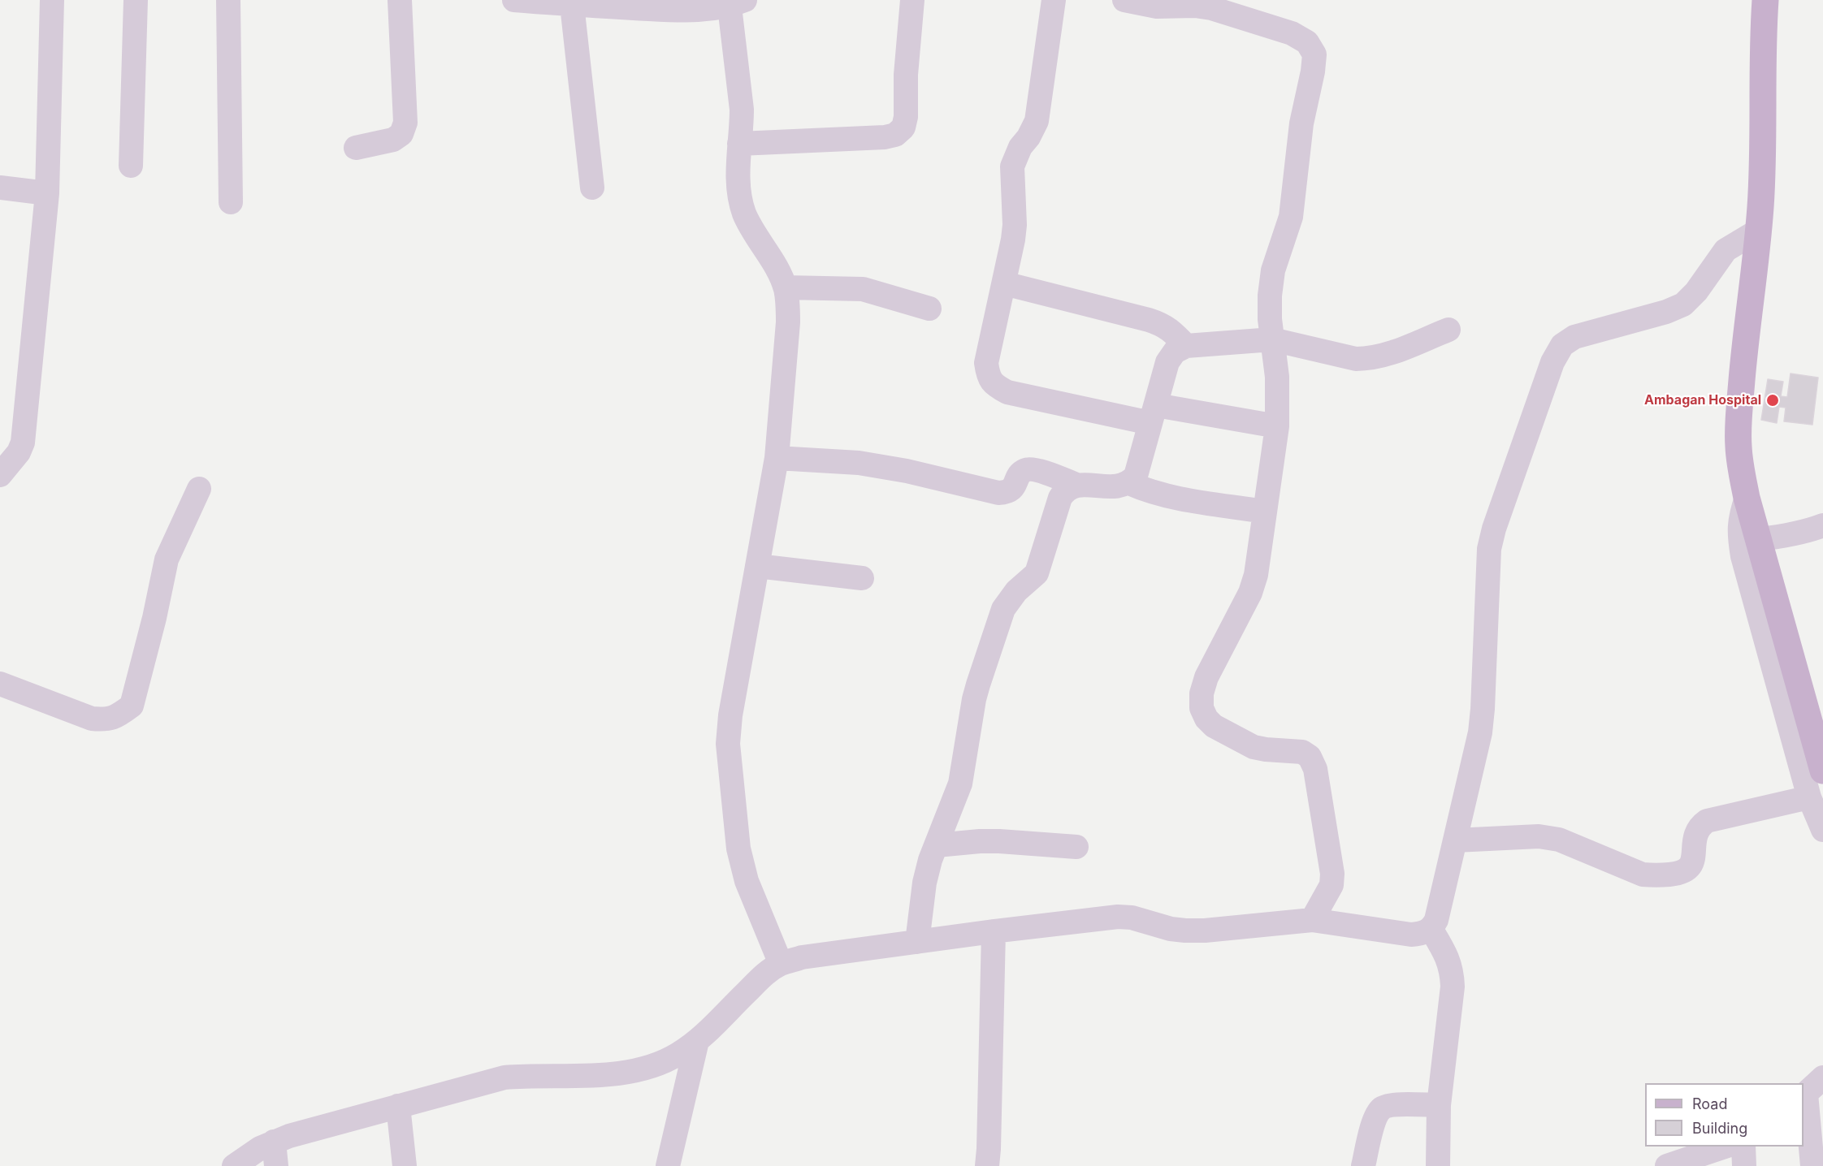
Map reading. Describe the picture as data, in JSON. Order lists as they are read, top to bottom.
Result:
{
  "places": ["Ambagan Hospital"],
  "legend": ["Road", "Building"]
}
